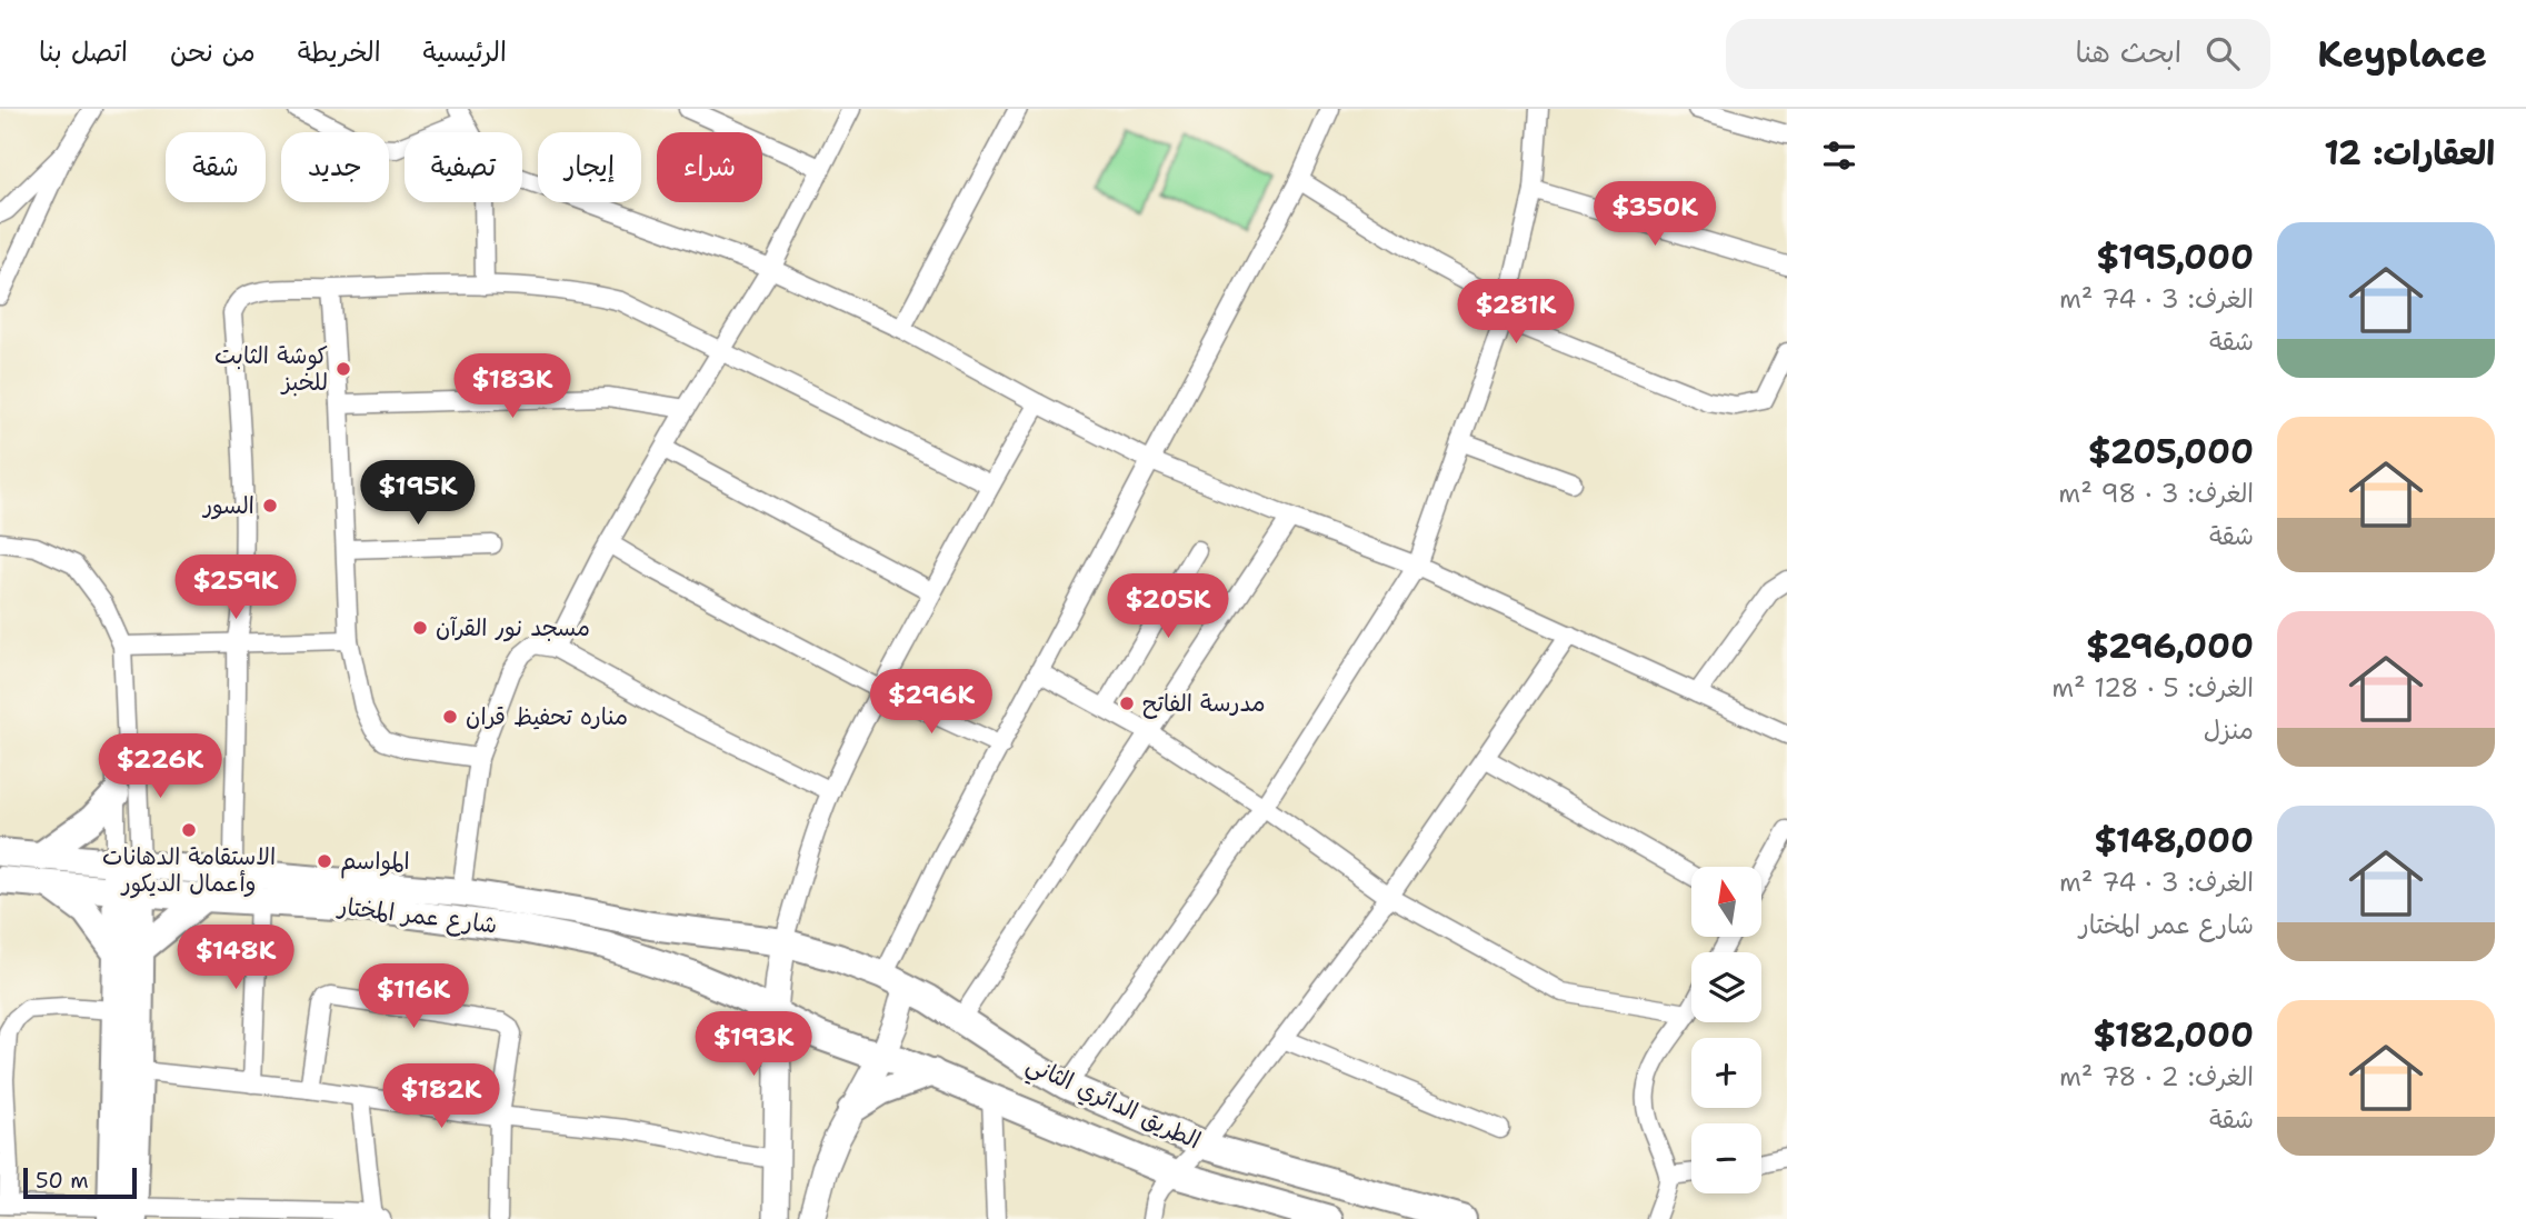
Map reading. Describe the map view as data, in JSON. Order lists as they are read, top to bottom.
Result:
{
  "streets": {
    "main road": ["شارع عمر المختار", "الطريق الدائري الثاني"]
  },
  "crossings": [
    ["شارع عمر المختار", "الطريق الدائري الثاني"]
  ],
  "places": [
    "كوشة الثابت للخبز",
    "السور",
    "مسجد نور القرآن",
    "مدرسة الفاتح",
    "مناره تحفيظ قران",
    "الاستقامة الدهانات وأعمال الديكور",
    "المواسم"
  ],
  "scale_bar": "50 m",
  "north": "top",
  "page": {
    "header": "Keyplace",
    "search": "ابحث هنا",
    "nav": [
      "الرئيسية",
      "الخريطة",
      "من نحن",
      "اتصل بنا"
    ],
    "heading": "العقارات: 12",
    "chip": [
      "شراء",
      "إيجار",
      "تصفية",
      "جديد",
      "شقة"
    ],
    "price": [
      "$350K",
      "$281K",
      "$183K",
      "$195K",
      "$259K",
      "$205K",
      "$296K",
      "$226K",
      "$148K",
      "$116K",
      "$193K",
      "$182K"
    ],
    "list": [
      {
        "name": "$195,000",
        "note": "الغرف: 3 · 74 m² · شقة"
      },
      {
        "name": "$205,000",
        "note": "الغرف: 3 · 98 m² · شقة"
      },
      {
        "name": "$296,000",
        "note": "الغرف: 5 · 128 m² · منزل"
      },
      {
        "name": "$148,000",
        "note": "الغرف: 3 · 74 m² · شارع عمر المختار"
      },
      {
        "name": "$182,000",
        "note": "الغرف: 2 · 78 m² · شقة"
      }
    ],
    "map_buttons": ["+", "−"],
    "scale": "50 m"
  }
}
